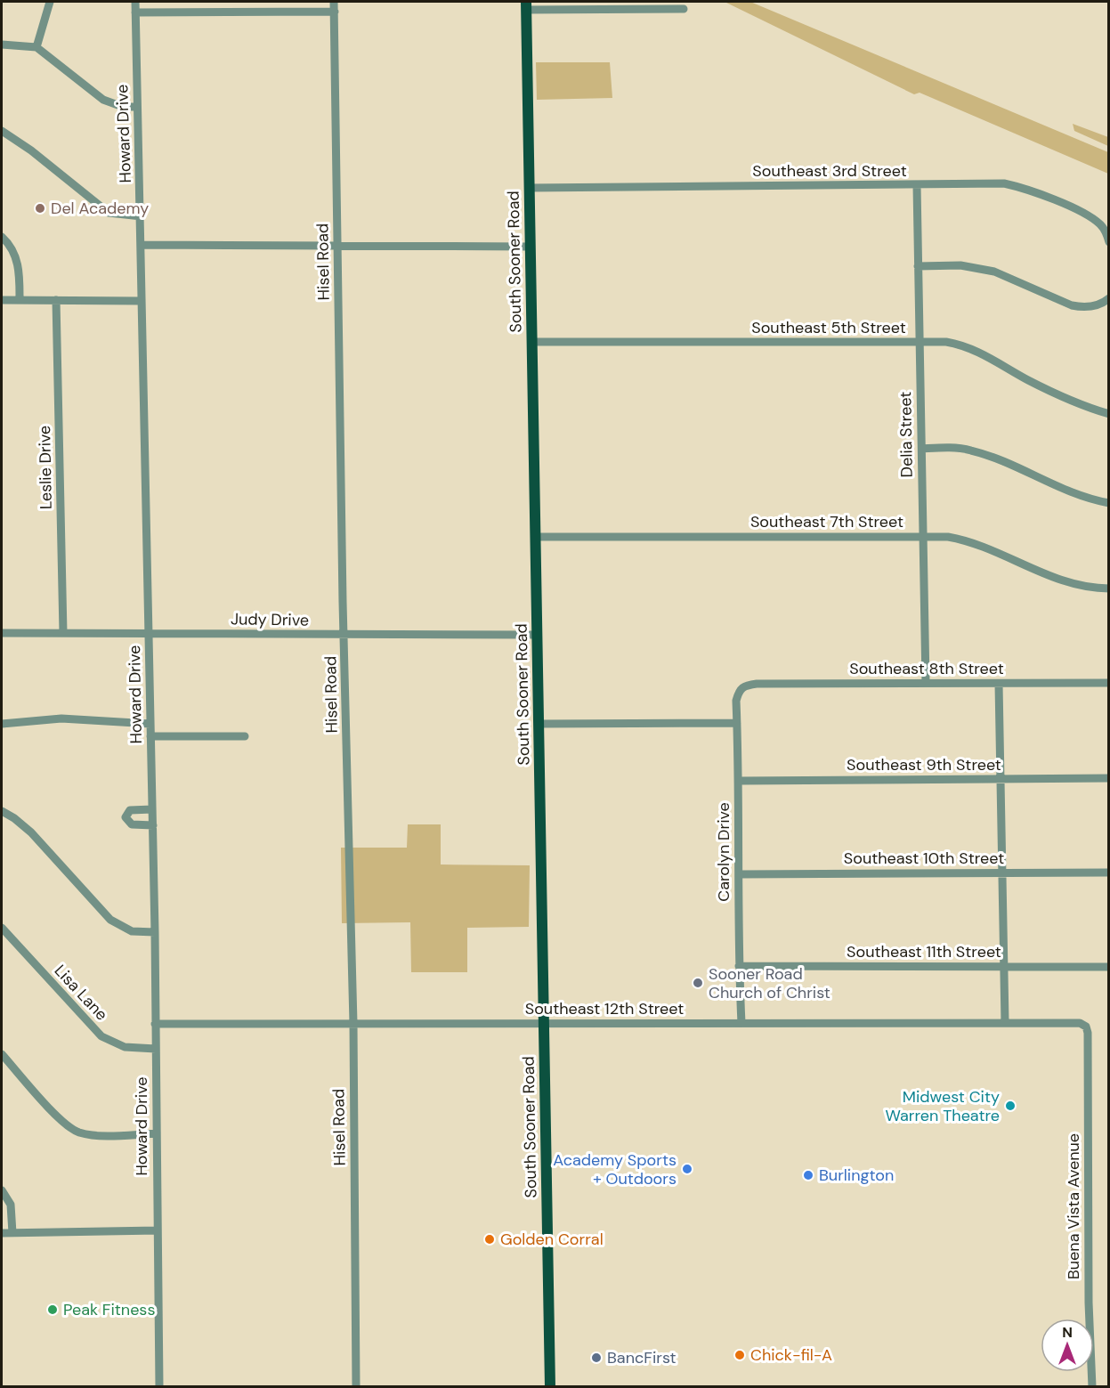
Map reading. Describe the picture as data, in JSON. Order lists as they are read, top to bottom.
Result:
{
  "streets": {
    "main road": ["South Sooner Road"],
    "street": [
      "Howard Drive",
      "Southeast 3rd Street",
      "Hisel Road",
      "Southeast 5th Street",
      "Delia Street",
      "Leslie Drive",
      "Southeast 7th Street",
      "Judy Drive",
      "Southeast 8th Street",
      "Southeast 9th Street",
      "Carolyn Drive",
      "Southeast 10th Street",
      "Southeast 11th Street",
      "Lisa Lane",
      "Southeast 12th Street",
      "Buena Vista Avenue"
    ]
  },
  "crossings": [
    ["Howard Drive", "Judy Drive"],
    ["Howard Drive", "Lisa Lane"],
    ["Howard Drive", "Southeast 12th Street"],
    ["Southeast 3rd Street", "South Sooner Road"],
    ["Southeast 3rd Street", "Delia Street"],
    ["Hisel Road", "Judy Drive"],
    ["Hisel Road", "Southeast 12th Street"],
    ["South Sooner Road", "Southeast 5th Street"],
    ["South Sooner Road", "Southeast 7th Street"],
    ["South Sooner Road", "Judy Drive"],
    ["South Sooner Road", "Southeast 12th Street"],
    ["Southeast 5th Street", "Delia Street"],
    ["Delia Street", "Southeast 7th Street"],
    ["Delia Street", "Southeast 8th Street"],
    ["Leslie Drive", "Judy Drive"],
    ["Southeast 8th Street", "Carolyn Drive"],
    ["Southeast 9th Street", "Carolyn Drive"],
    ["Carolyn Drive", "Southeast 10th Street"],
    ["Carolyn Drive", "Southeast 11th Street"],
    ["Carolyn Drive", "Southeast 12th Street"],
    ["Southeast 12th Street", "Buena Vista Avenue"]
  ],
  "places": [
    "Del Academy",
    "Sooner Road Church of Christ",
    "Midwest City Warren Theatre",
    "Academy Sports + Outdoors",
    "Burlington",
    "Golden Corral",
    "Peak Fitness",
    "Chick-fil-A",
    "BancFirst"
  ],
  "north": "top"
}
